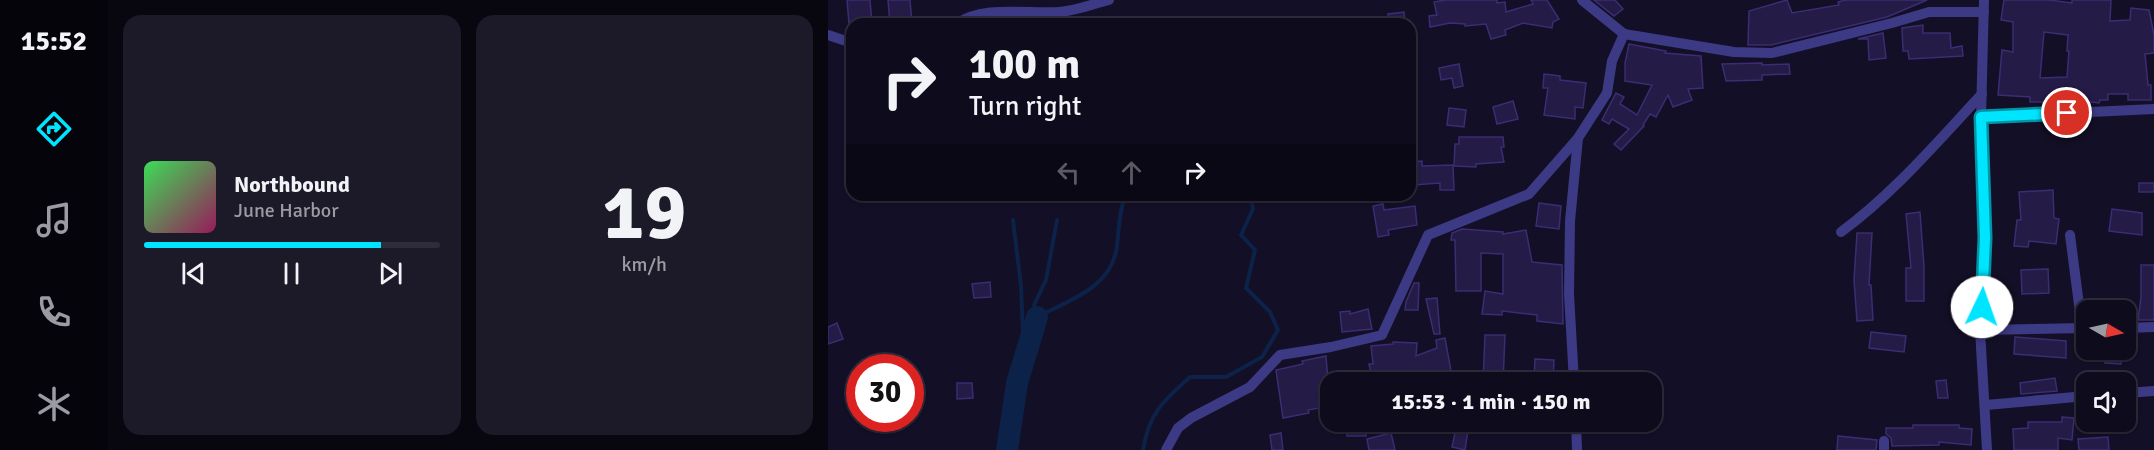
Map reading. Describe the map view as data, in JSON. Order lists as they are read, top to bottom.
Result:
{
  "north": "right",
  "page": {
    "tabs": "15:52",
    "tile": ["19", "km/h"],
    "turn": ["100 m", "Turn right"],
    "song": ["Northbound", "June Harbor"],
    "limit": "30",
    "trip": "15:53 · 1 min · 150 m"
  }
}
